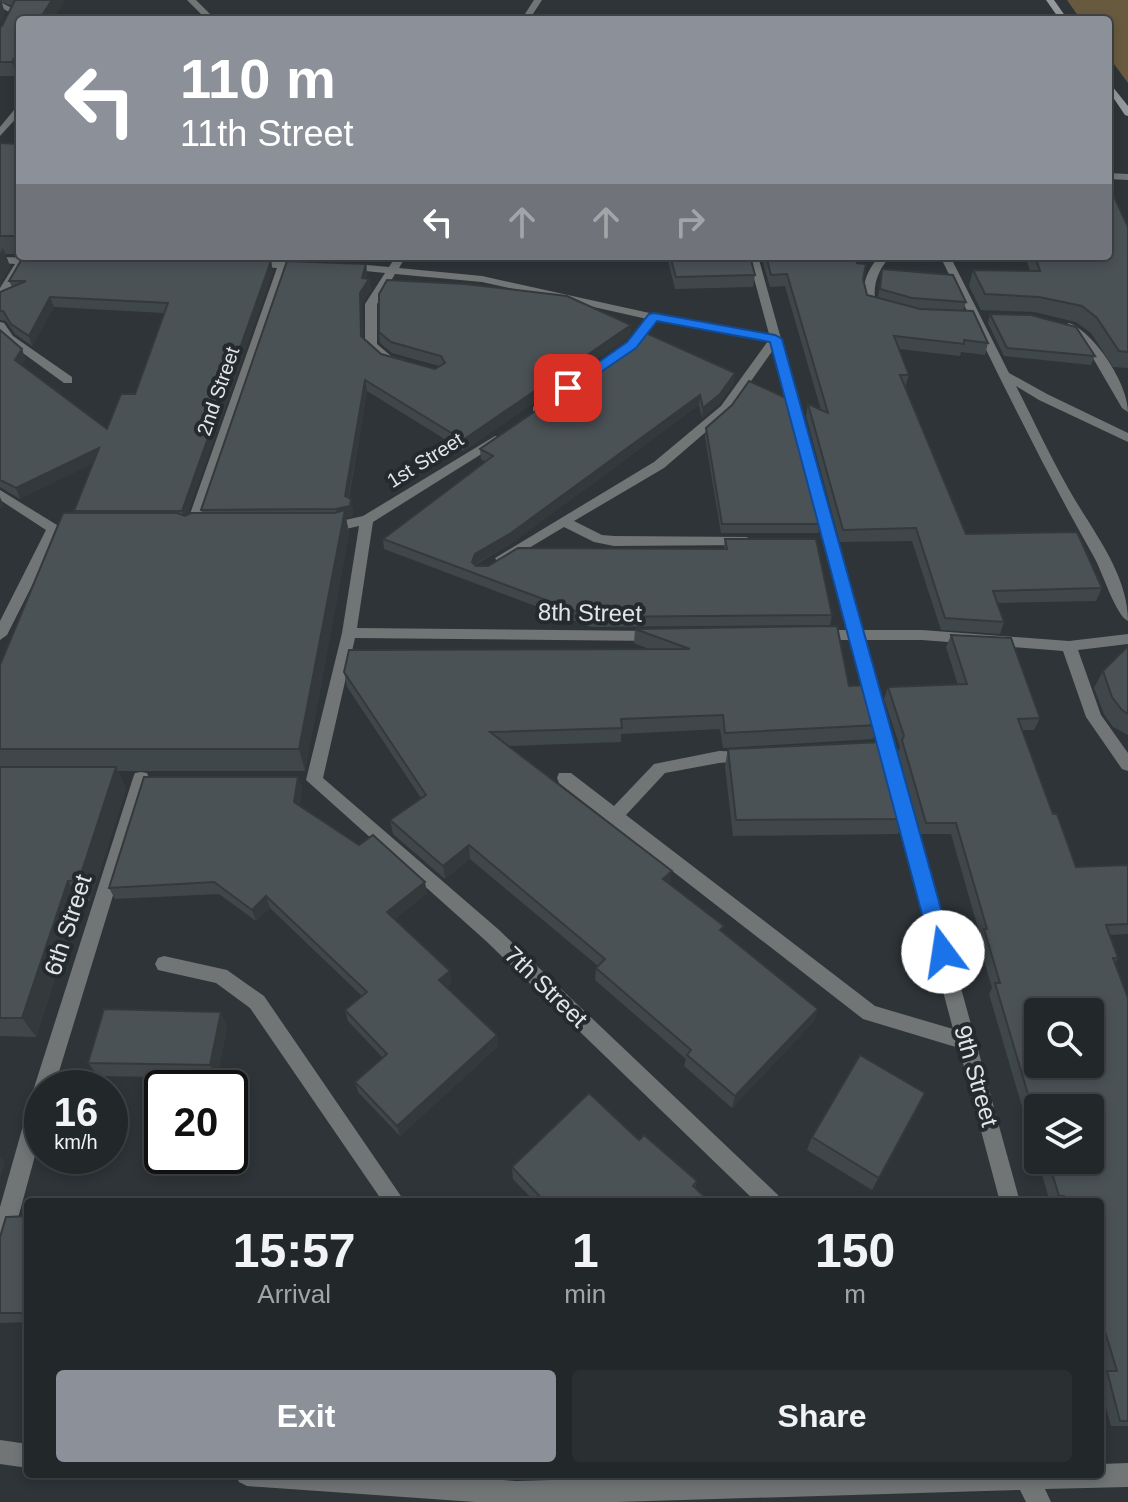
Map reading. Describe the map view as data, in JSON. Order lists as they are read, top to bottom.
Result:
{
  "streets": {
    "lane": [
      "2nd Street",
      "1st Street",
      "8th Street",
      "6th Street",
      "7th Street",
      "9th Street"
    ]
  },
  "crossings": [
    ["8th Street", "7th Street"]
  ],
  "page": {
    "turn": ["110 m", "11th Street"],
    "speed": "16 km/h",
    "limit": "20",
    "eta": [
      "15:57",
      "Arrival",
      "1",
      "min",
      "150",
      "m"
    ],
    "buttons": ["Exit", "Share"]
  }
}
